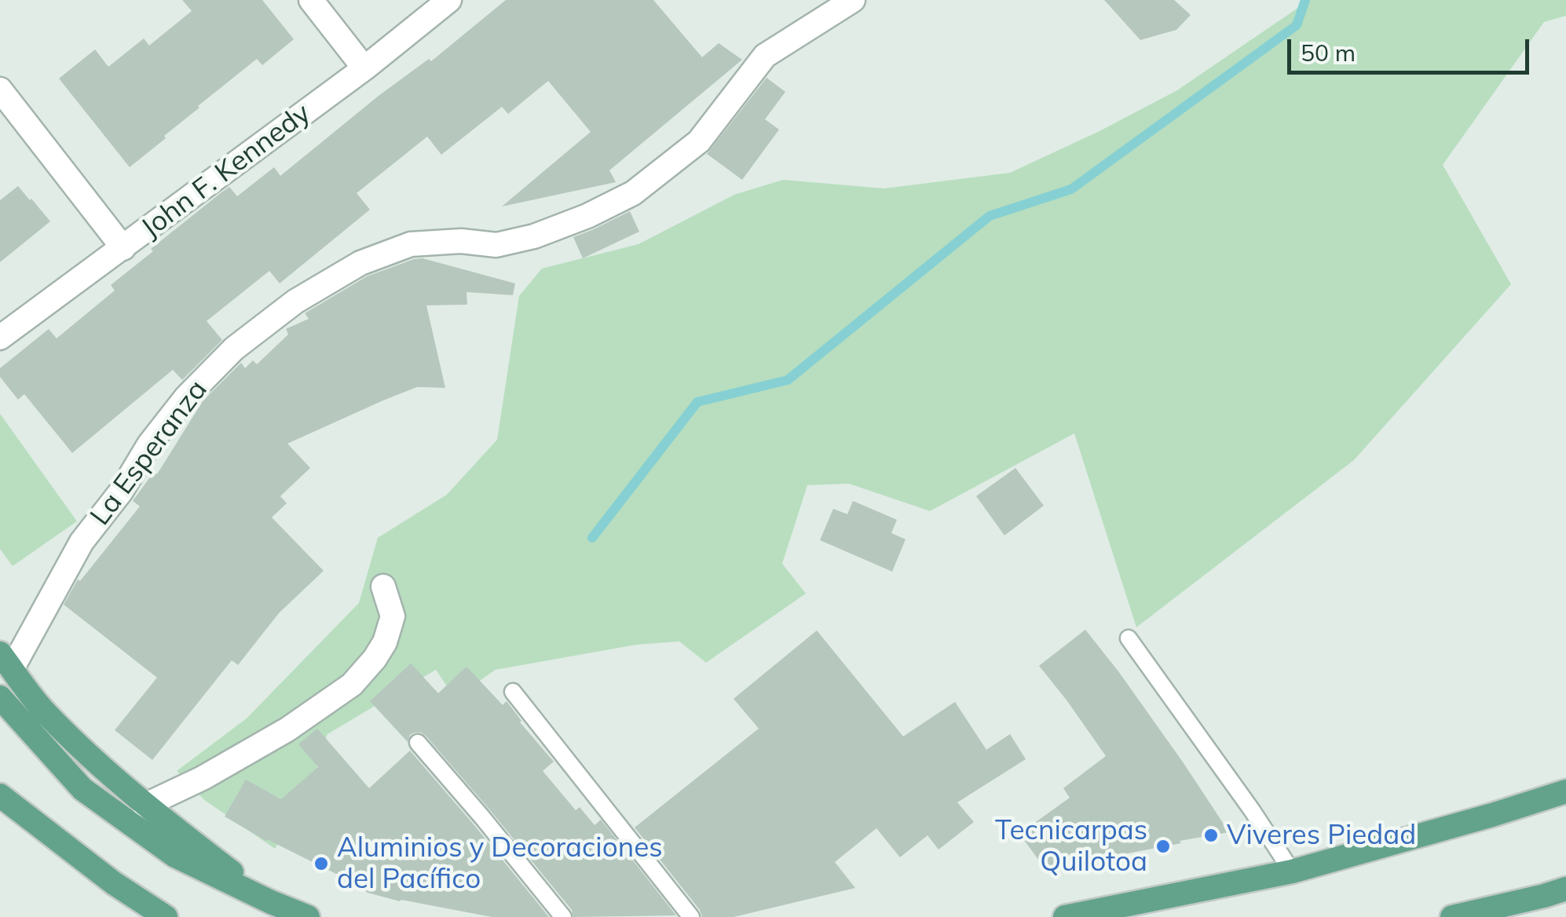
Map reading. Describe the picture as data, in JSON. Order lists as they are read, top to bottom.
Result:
{
  "streets": {
    "street": ["John F. Kennedy", "La Esperanza"]
  },
  "places": ["Viveres Piedad", "Tecnicarpas Quilotoa", "Aluminios y Decoraciones del Pacífico"],
  "scale_bar": "50 m"
}
